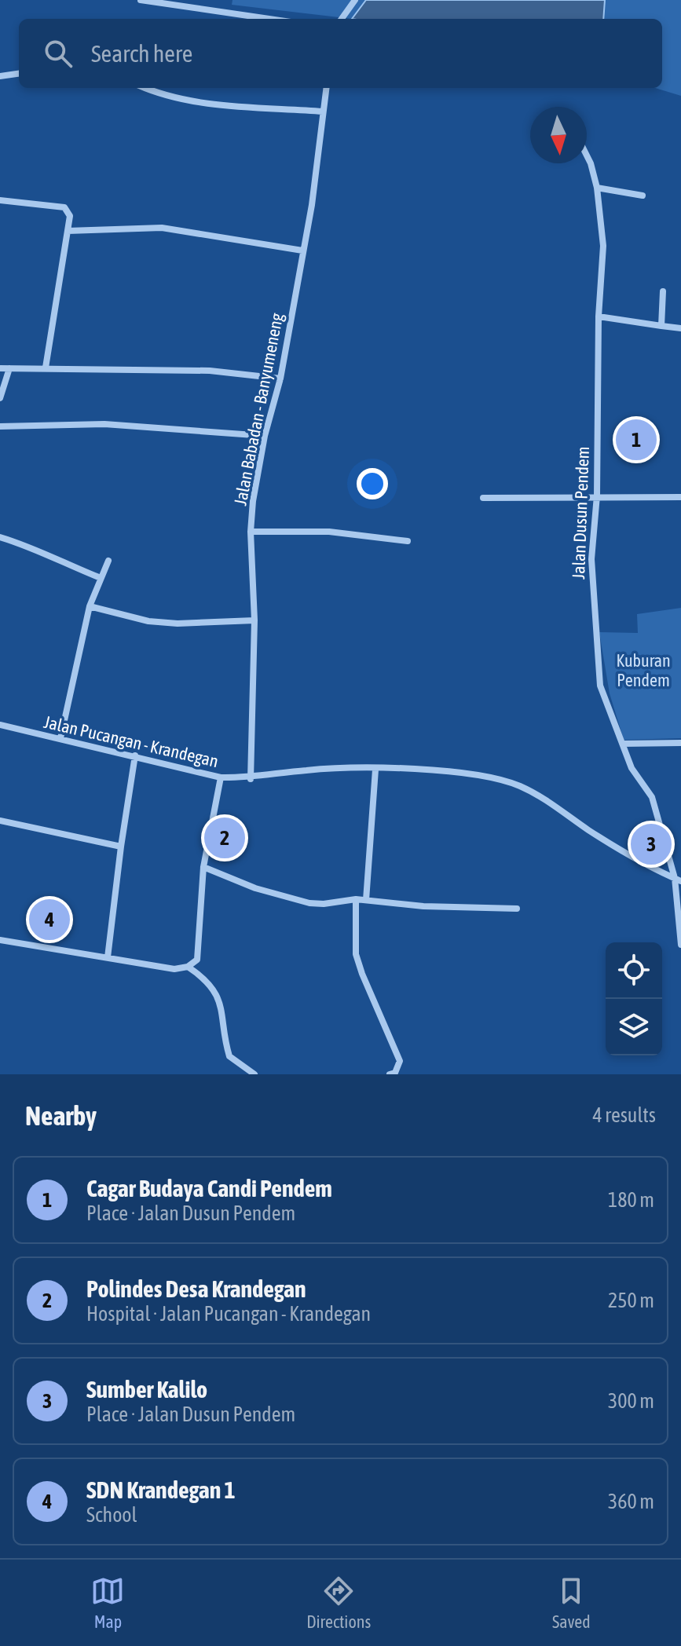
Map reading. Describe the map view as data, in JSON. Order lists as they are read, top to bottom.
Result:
{
  "streets": {
    "street": ["Jalan Babadan - Banyumeneng", "Jalan Dusun Pendem", "Jalan Pucangan - Krandegan"]
  },
  "crossings": [
    ["Jalan Babadan - Banyumeneng", "Jalan Pucangan - Krandegan"],
    ["Jalan Dusun Pendem", "Jalan Pucangan - Krandegan"]
  ],
  "parks": ["Kuburan Pendem"],
  "north": "bottom",
  "page": {
    "search": "Search here",
    "pins": [
      "1",
      "2",
      "3",
      "4"
    ],
    "heading": ["Nearby", "4 results"],
    "list": [
      {
        "mark": "1",
        "name": "Cagar Budaya Candi Pendem",
        "note": "Place · Jalan Dusun Pendem",
        "value": "180 m"
      },
      {
        "mark": "2",
        "name": "Polindes Desa Krandegan",
        "note": "Hospital · Jalan Pucangan - Krandegan",
        "value": "250 m"
      },
      {
        "mark": "3",
        "name": "Sumber Kalilo",
        "note": "Place · Jalan Dusun Pendem",
        "value": "300 m"
      },
      {
        "mark": "4",
        "name": "SDN Krandegan 1",
        "note": "School",
        "value": "360 m"
      }
    ],
    "nav": ["Map", "Directions", "Saved"]
  }
}
